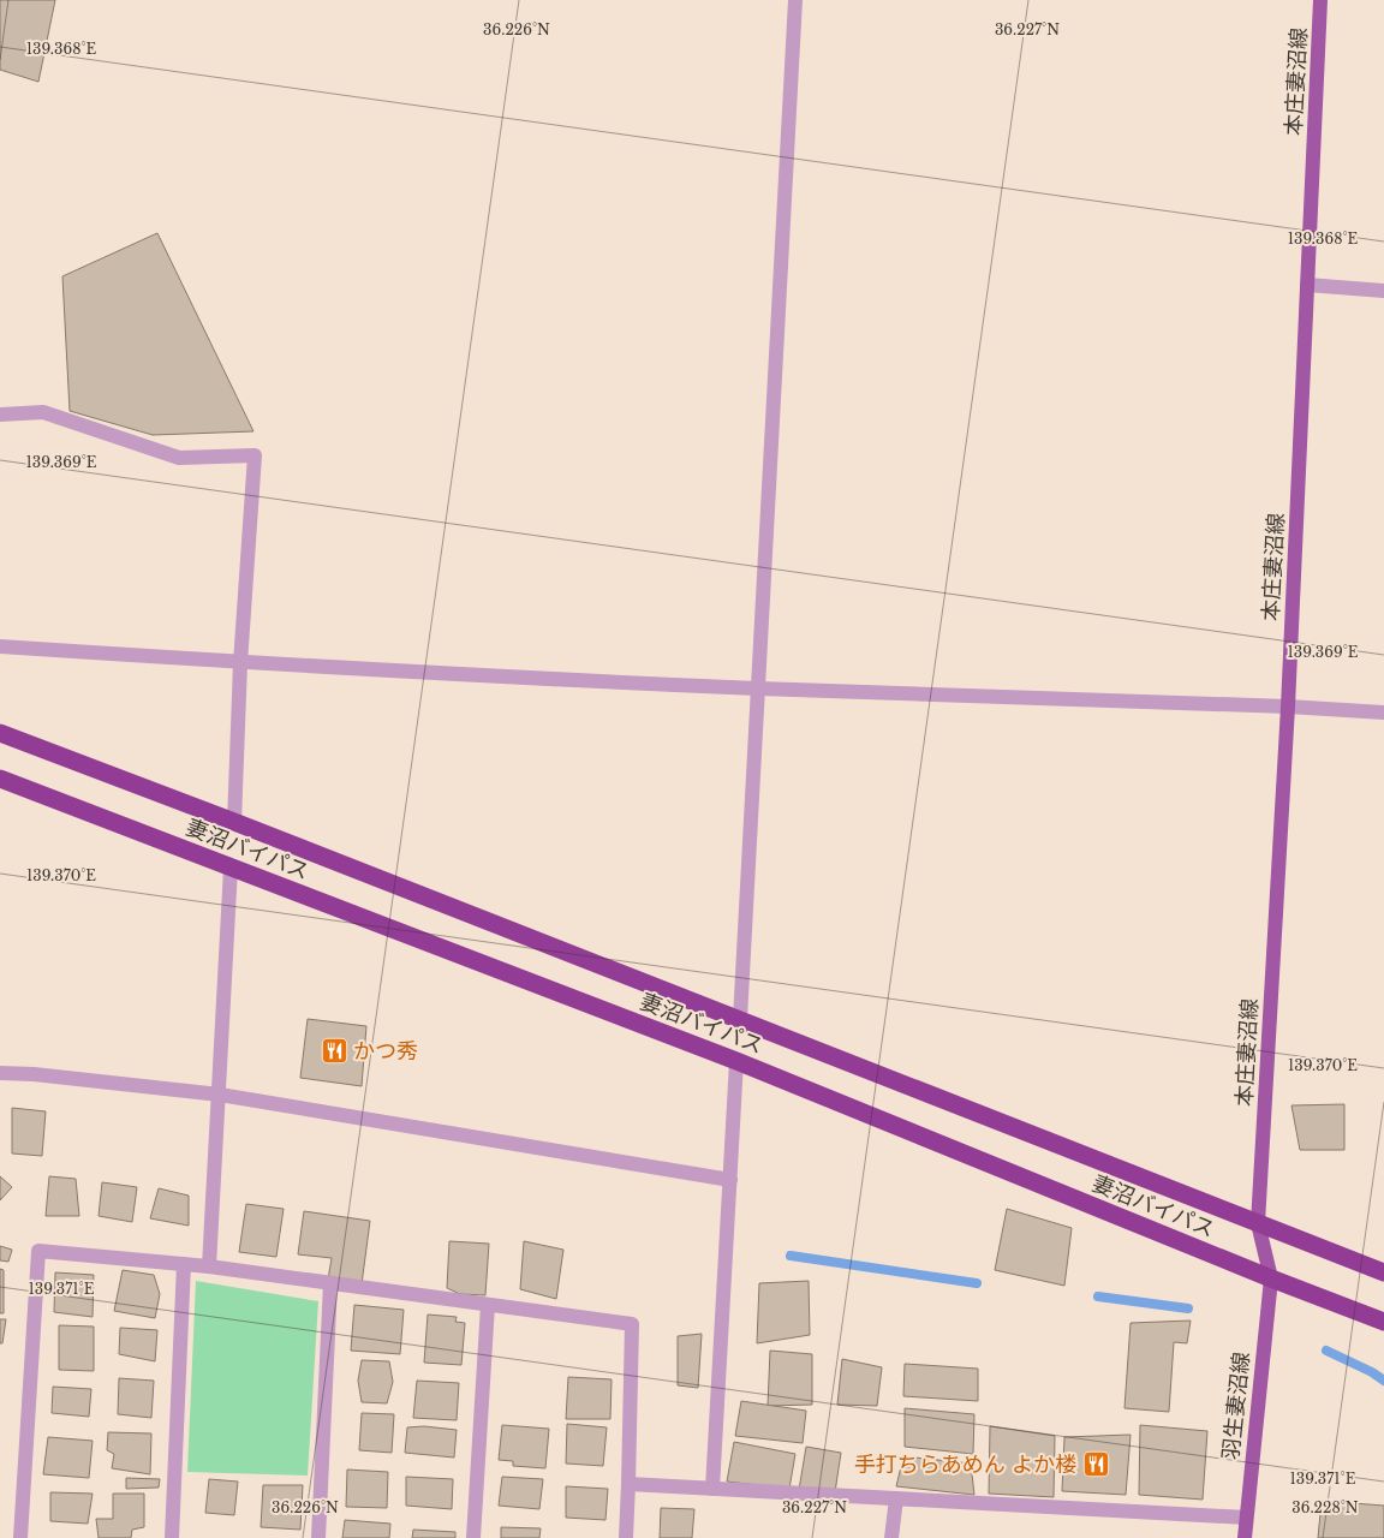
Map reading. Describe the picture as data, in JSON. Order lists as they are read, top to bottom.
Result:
{
  "streets": {
    "highway": ["妻沼バイパス"],
    "main road": ["本庄妻沼線", "羽生妻沼線"]
  },
  "crossings": [
    ["本庄妻沼線", "妻沼バイパス"],
    ["本庄妻沼線", "羽生妻沼線"],
    ["妻沼バイパス", "羽生妻沼線"]
  ],
  "places": {
    "restaurant": ["かつ秀", "手打ちらあめん よか楼"]
  },
  "coordinates": [
    "36.226°N",
    "36.227°N",
    "139.368°E",
    "139.369°E",
    "139.370°E",
    "139.371°E",
    "36.228°N"
  ]
}
